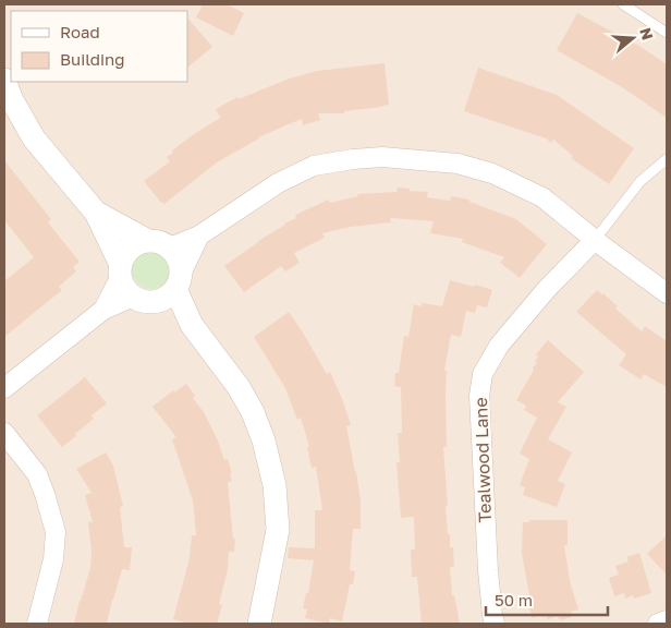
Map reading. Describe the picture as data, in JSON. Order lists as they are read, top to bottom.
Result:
{
  "streets": {
    "street": ["Tealwood Lane"]
  },
  "legend": ["Road", "Building"],
  "scale_bar": "50 m",
  "north": "right"
}
